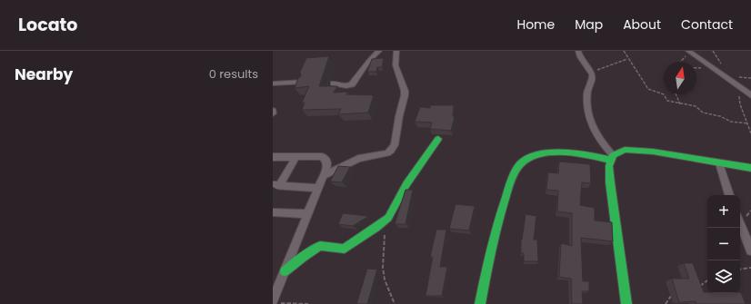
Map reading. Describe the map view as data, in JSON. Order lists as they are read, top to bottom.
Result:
{
  "north": "top",
  "page": {
    "header": "Locato",
    "nav": [
      "Home",
      "Map",
      "About",
      "Contact"
    ],
    "heading": ["Nearby", "0 results"],
    "map_buttons": ["+", "−"]
  }
}
